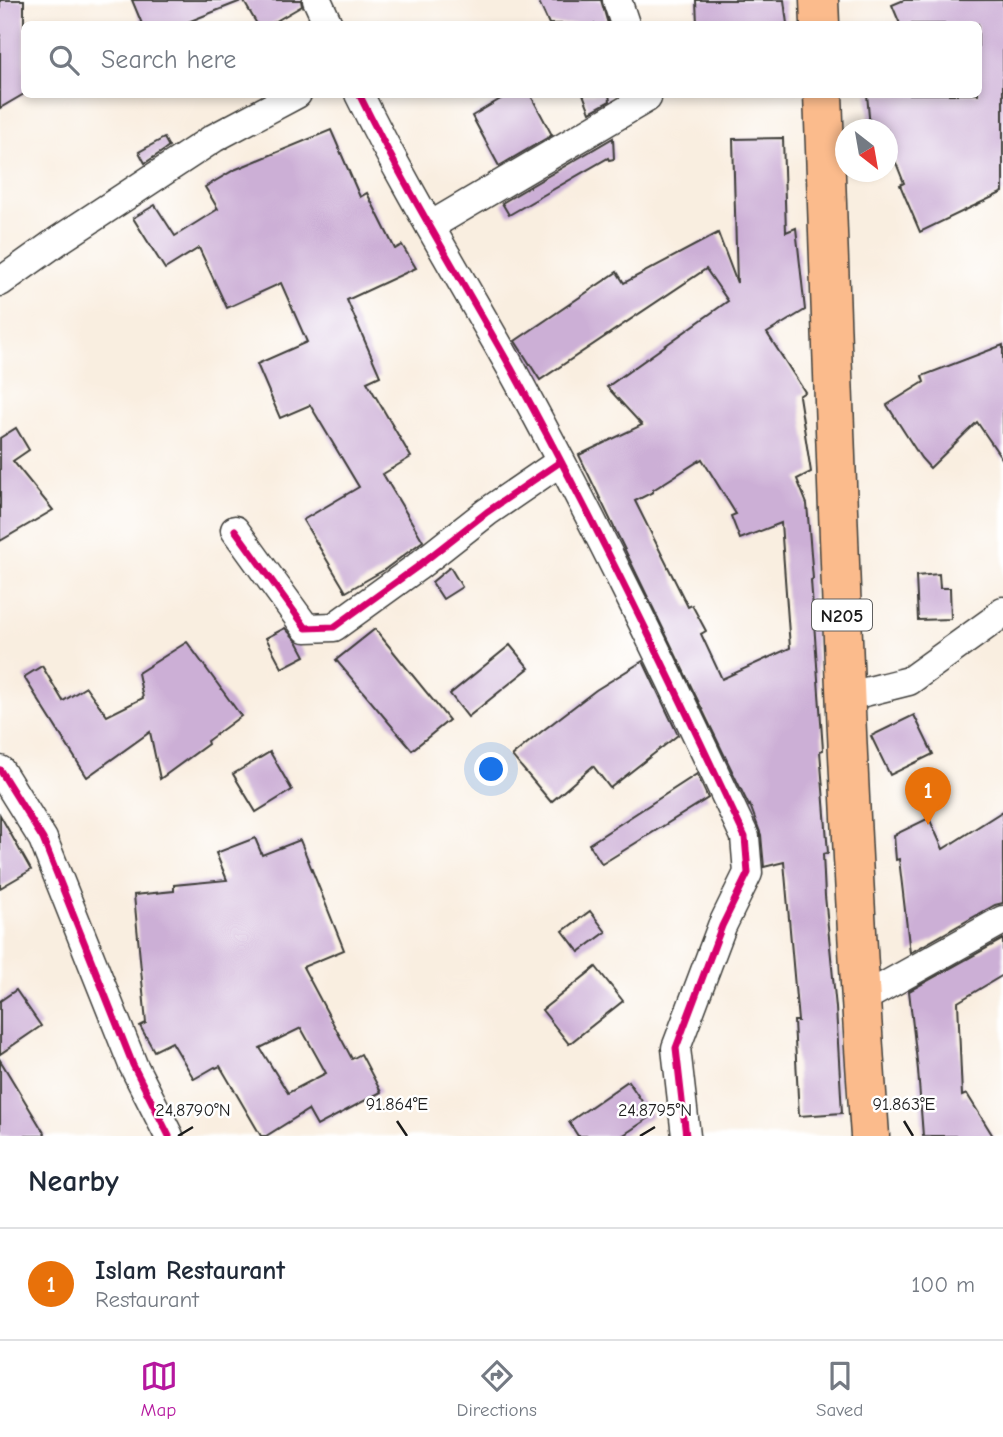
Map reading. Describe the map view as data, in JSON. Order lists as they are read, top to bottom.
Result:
{
  "streets": {
    "highway": ["N205"]
  },
  "north": "bottom right",
  "page": {
    "search": "Search here",
    "pins": "1",
    "heading": "Nearby",
    "list": [
      {
        "mark": "1",
        "name": "Islam Restaurant",
        "note": "Restaurant",
        "value": "100 m"
      }
    ],
    "nav": ["Map", "Directions", "Saved"]
  },
  "coordinates": [
    "91.864°E",
    "91.863°E",
    "24.8790°N",
    "24.8795°N"
  ]
}
